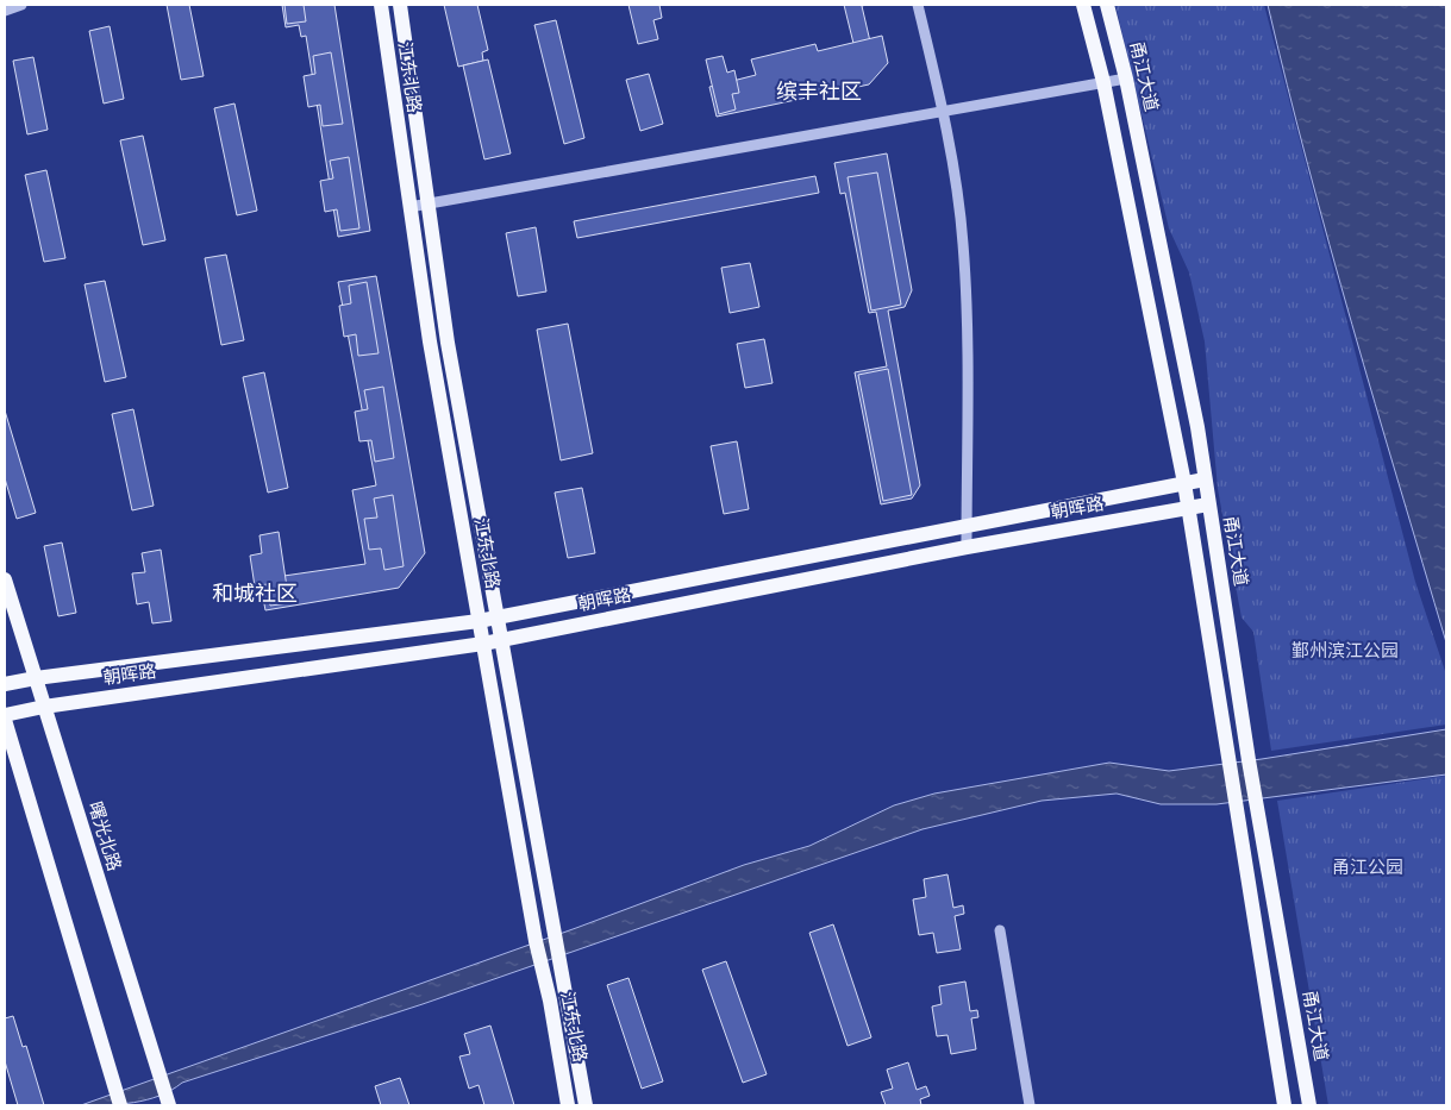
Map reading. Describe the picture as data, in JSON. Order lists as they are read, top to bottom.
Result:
{
  "streets": {
    "main road": [
      "甬江大道",
      "江东北路",
      "朝晖路",
      "曙光北路"
    ]
  },
  "crossings": [
    ["甬江大道", "朝晖路"],
    ["江东北路", "朝晖路"],
    ["朝晖路", "曙光北路"]
  ],
  "districts": ["缤丰社区", "和城社区"],
  "parks": ["鄞州滨江公园", "甬江公园"]
}
